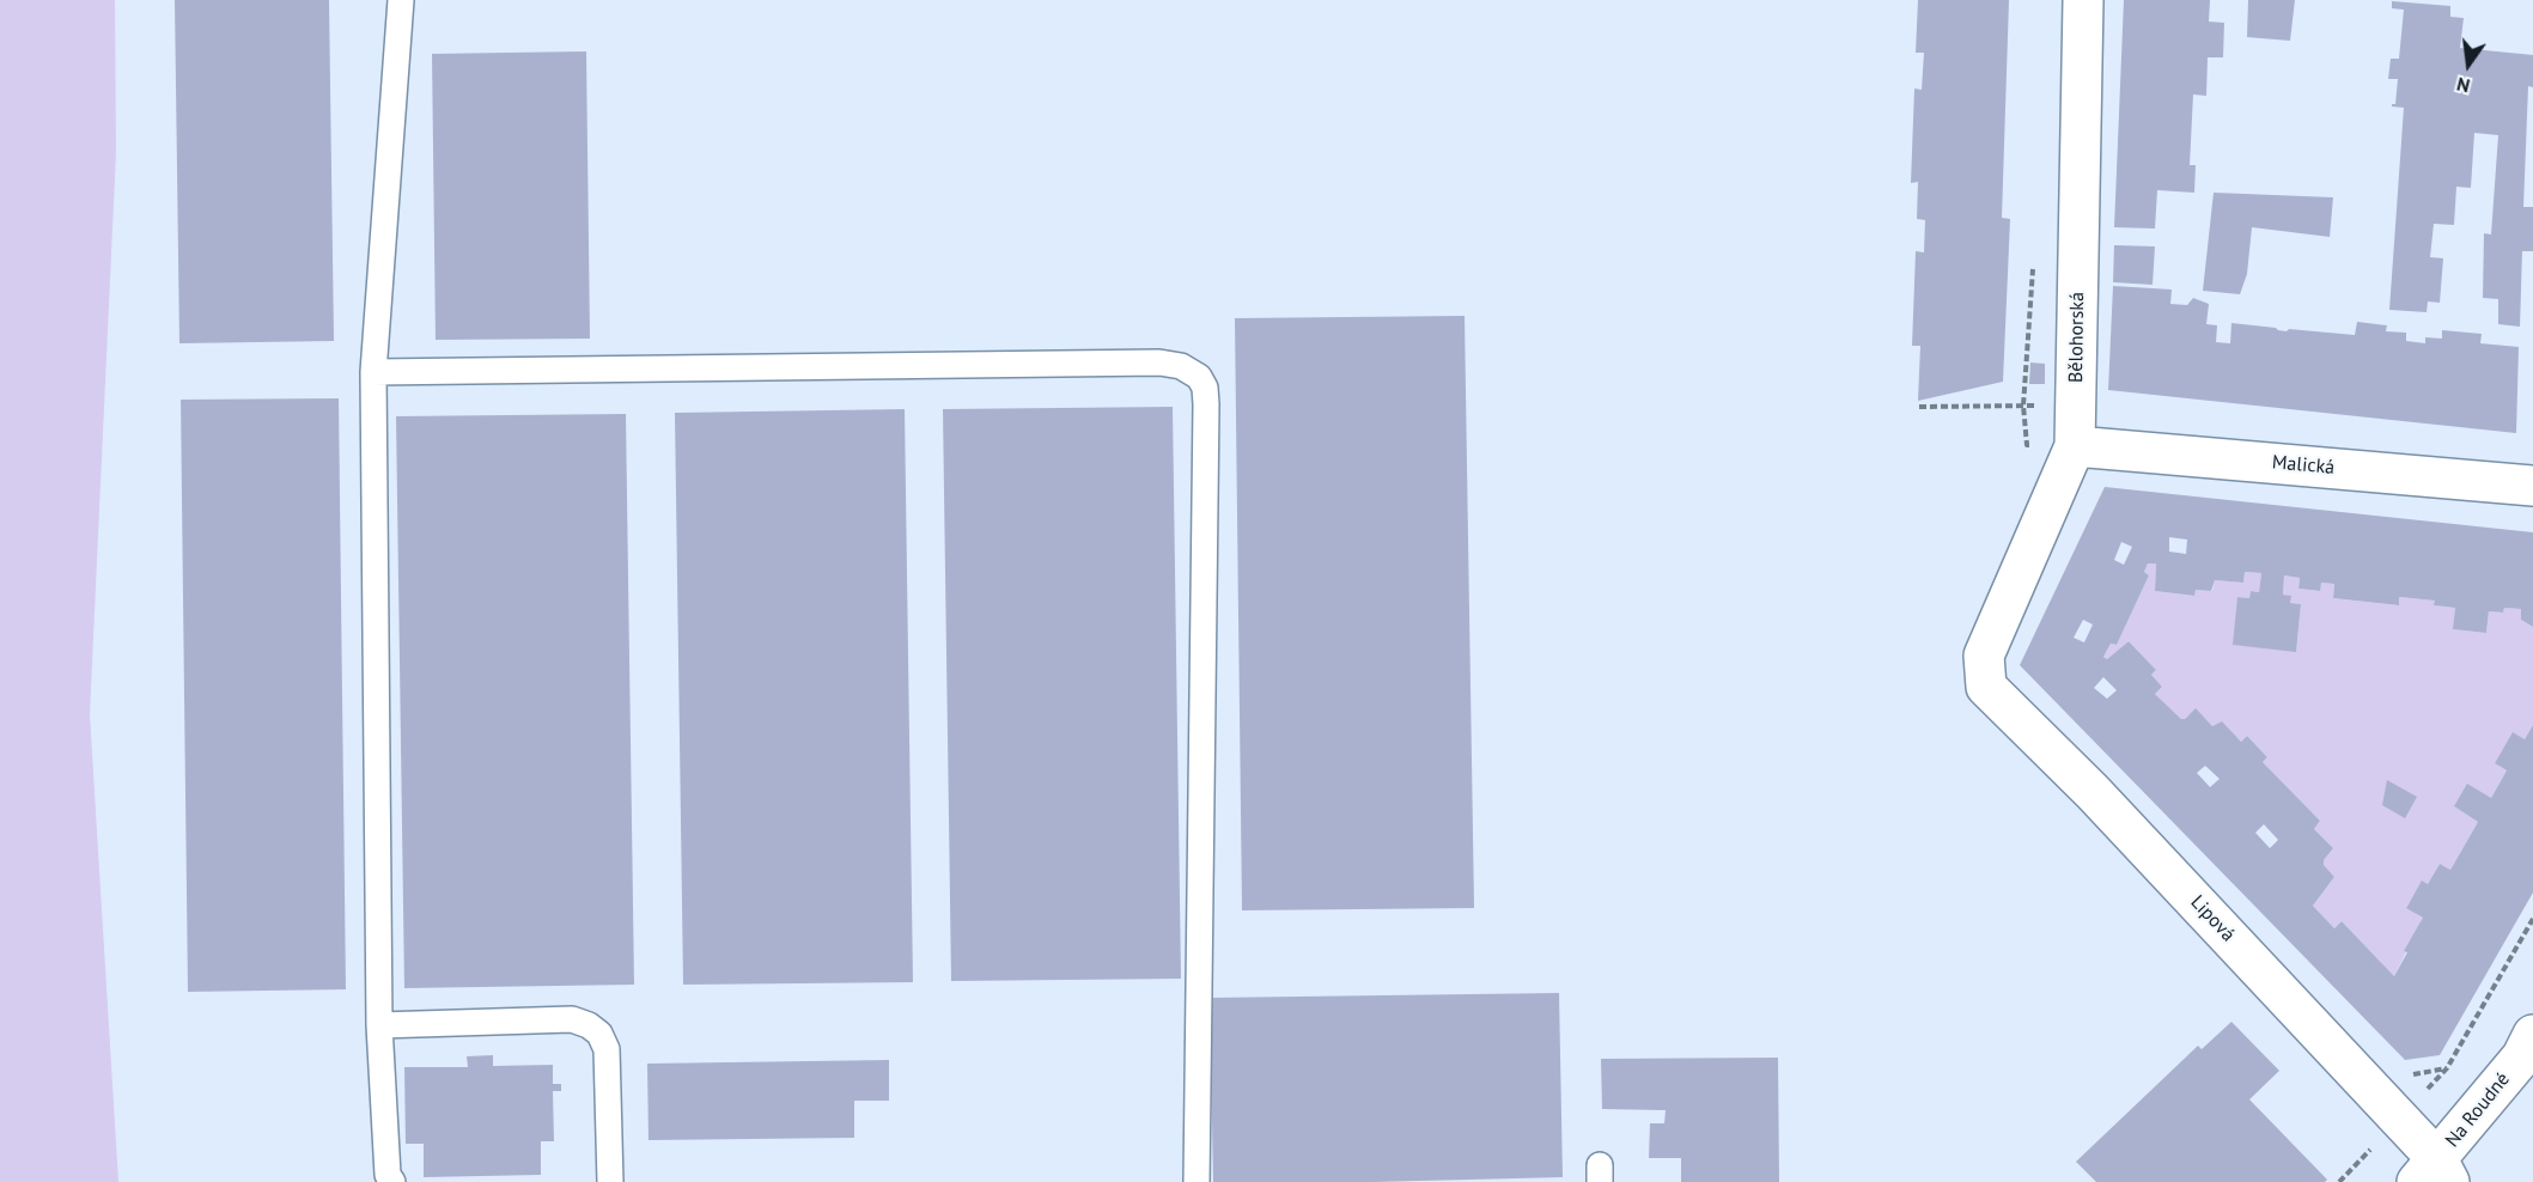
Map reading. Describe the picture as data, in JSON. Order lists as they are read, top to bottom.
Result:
{
  "streets": {
    "street": [
      "Bělohorská",
      "Malická",
      "Lipová",
      "Na Roudné"
    ]
  },
  "crossings": [
    ["Bělohorská", "Malická"],
    ["Bělohorská", "Lipová"],
    ["Lipová", "Na Roudné"]
  ],
  "north": "bottom"
}
